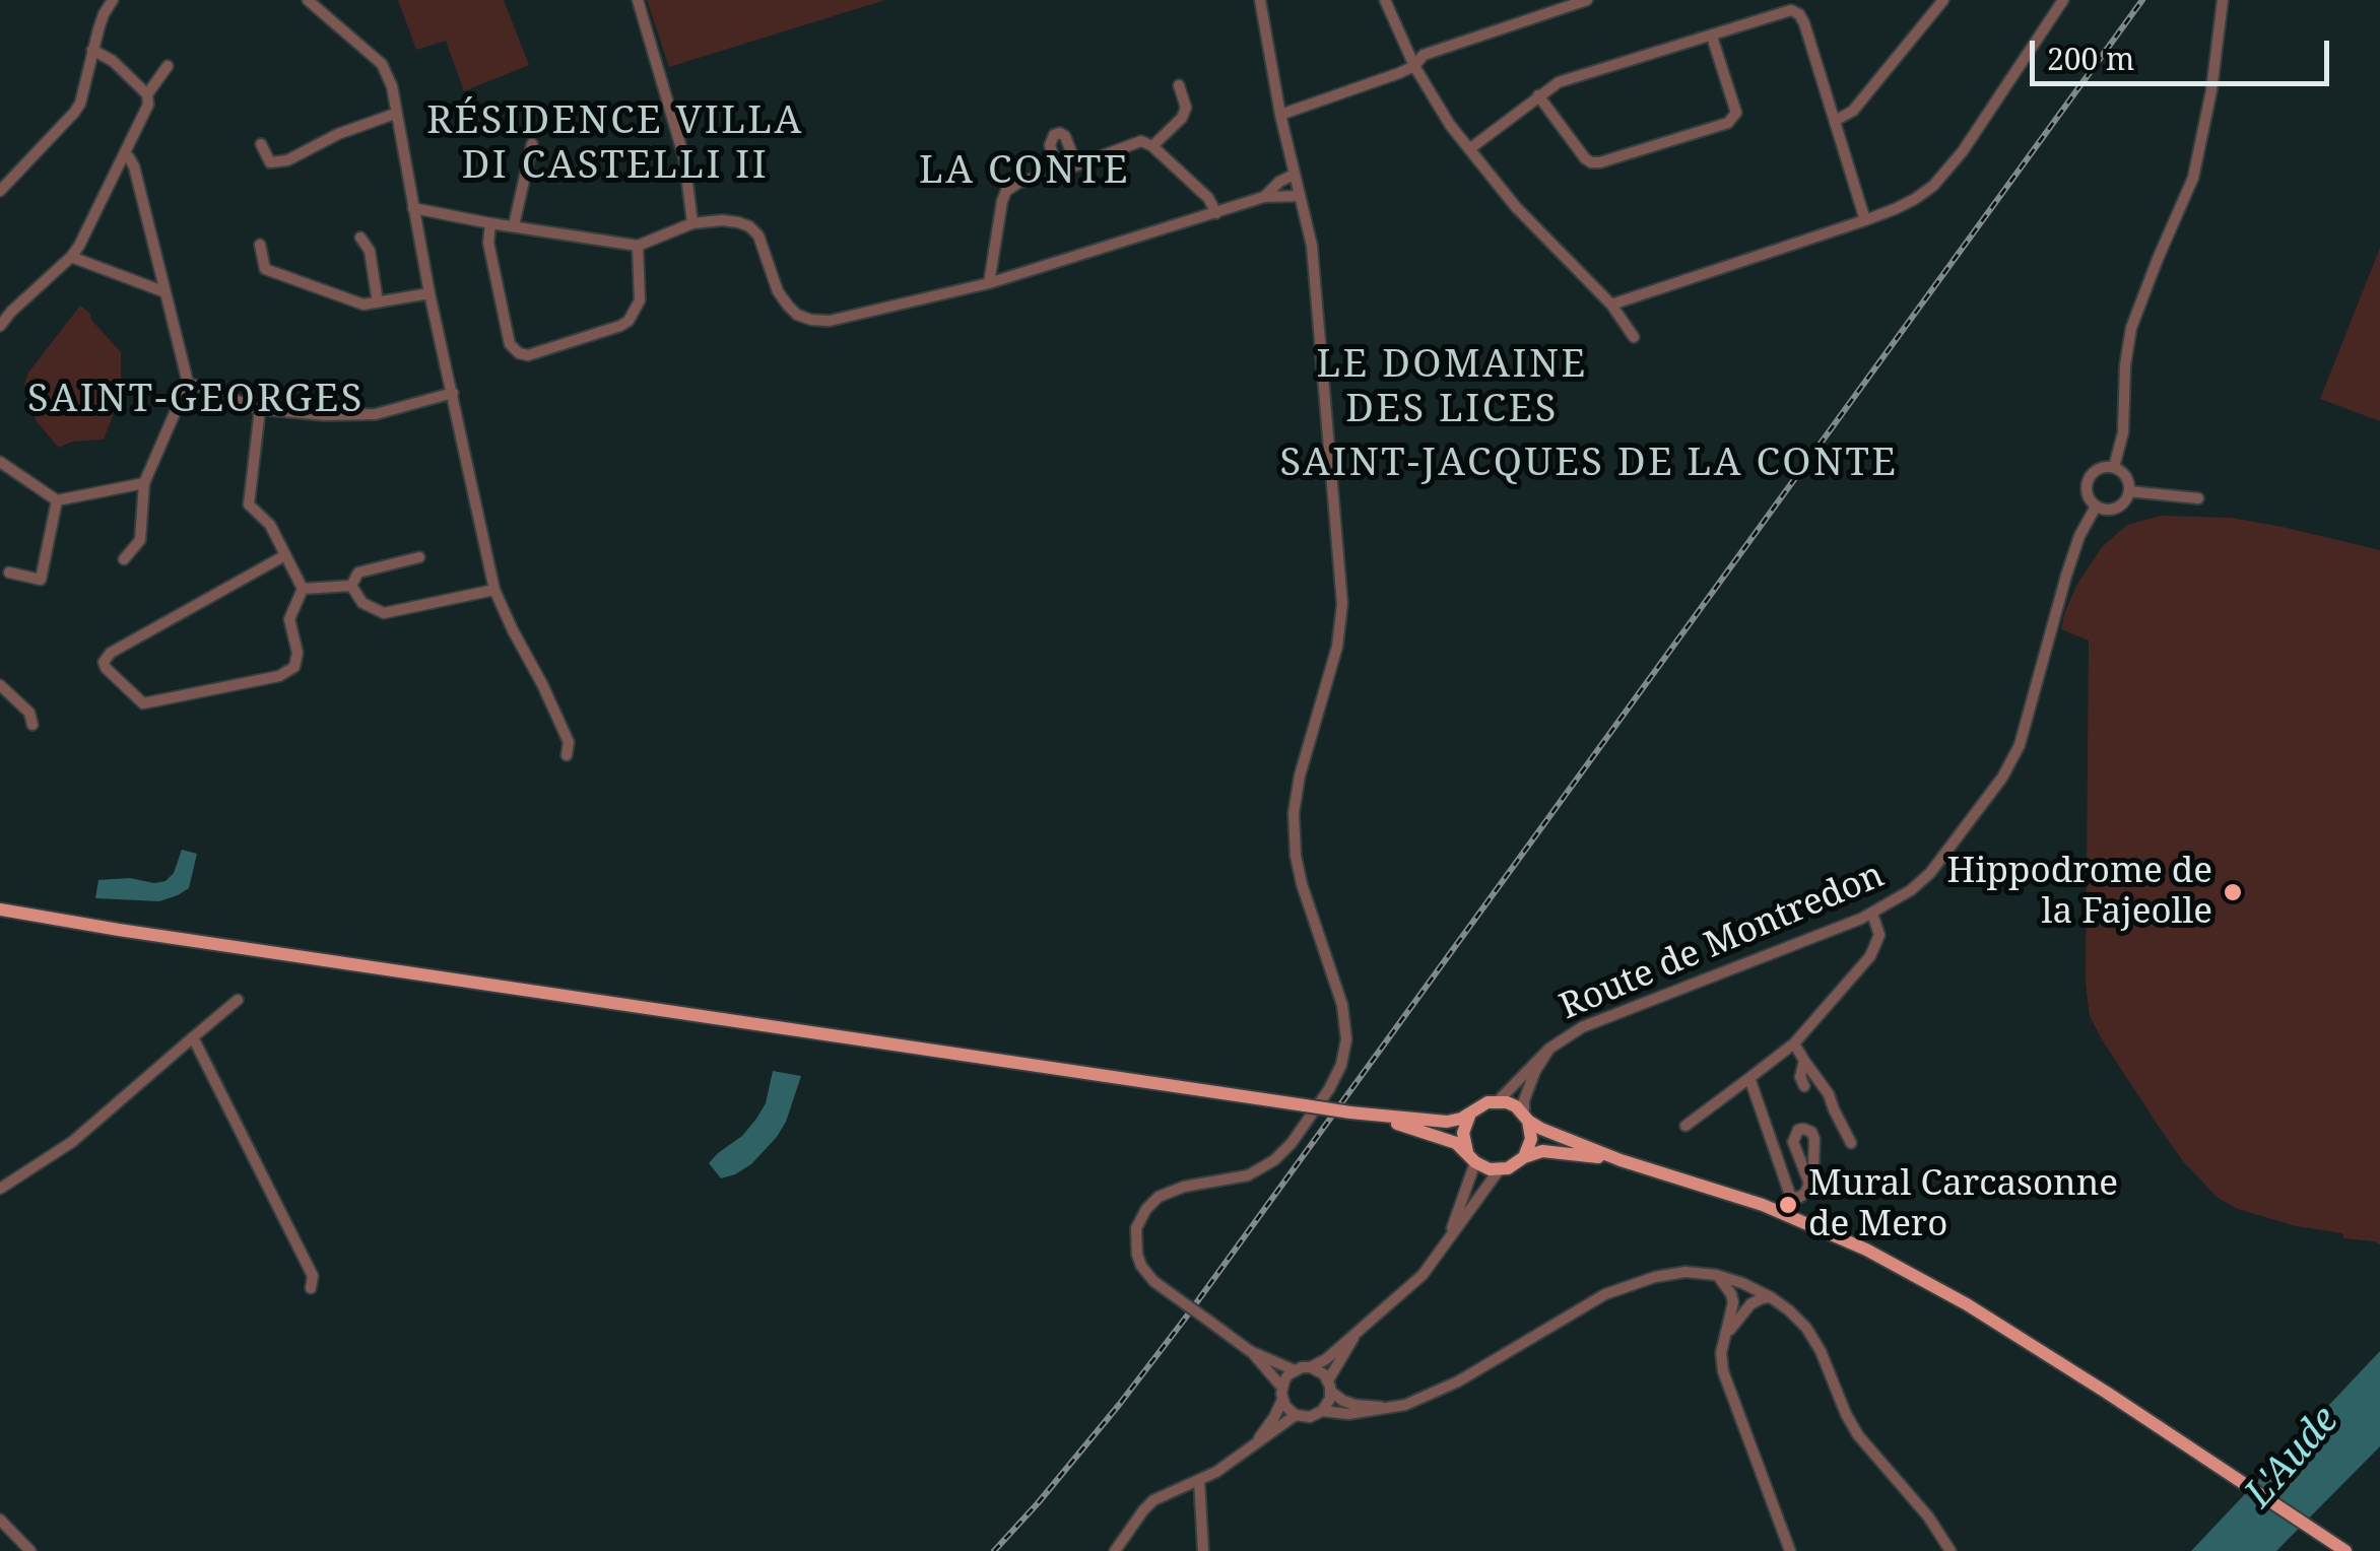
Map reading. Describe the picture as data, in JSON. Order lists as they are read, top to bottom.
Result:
{
  "streets": {
    "street": ["Route de Montredon"]
  },
  "districts": [
    "RÉSIDENCE VILLA DI CASTELLI II",
    "LA CONTE",
    "LE DOMAINE DES LICES",
    "SAINT-GEORGES",
    "SAINT-JACQUES DE LA CONTE"
  ],
  "water": ["L'Aude"],
  "places": ["Hippodrome de la Fajeolle", "Mural Carcasonne de Mero"],
  "scale_bar": "200 m"
}
